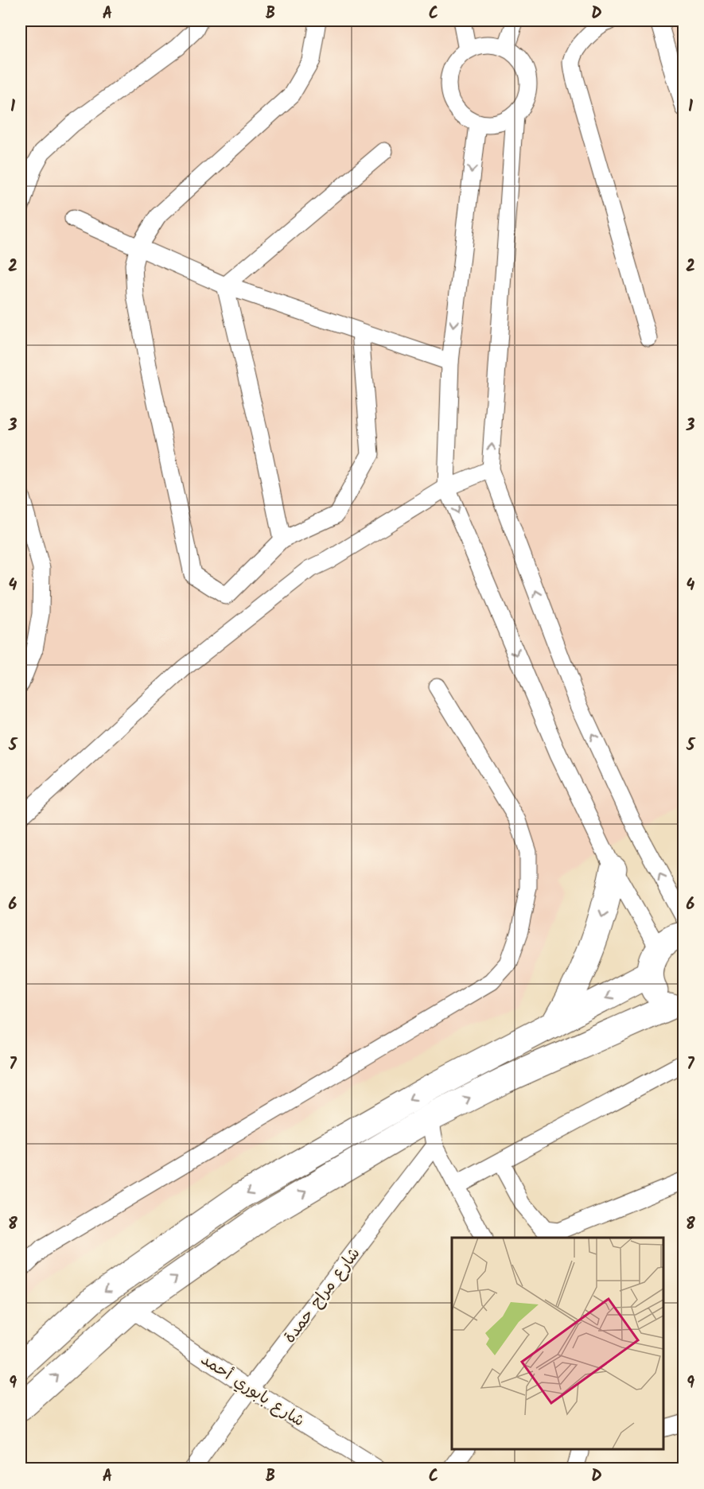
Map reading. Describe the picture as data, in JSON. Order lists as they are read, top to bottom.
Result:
{
  "streets": {
    "street": ["شارع مراح حمدة", "شارع بابوري أحمد"]
  },
  "crossings": [
    ["شارع مراح حمدة", "شارع بابوري أحمد"]
  ],
  "grid": {
    "columns": [
      "A",
      "B",
      "C",
      "D"
    ],
    "rows": [
      "1",
      "2",
      "3",
      "4",
      "5",
      "6",
      "7",
      "8",
      "9"
    ]
  }
}
